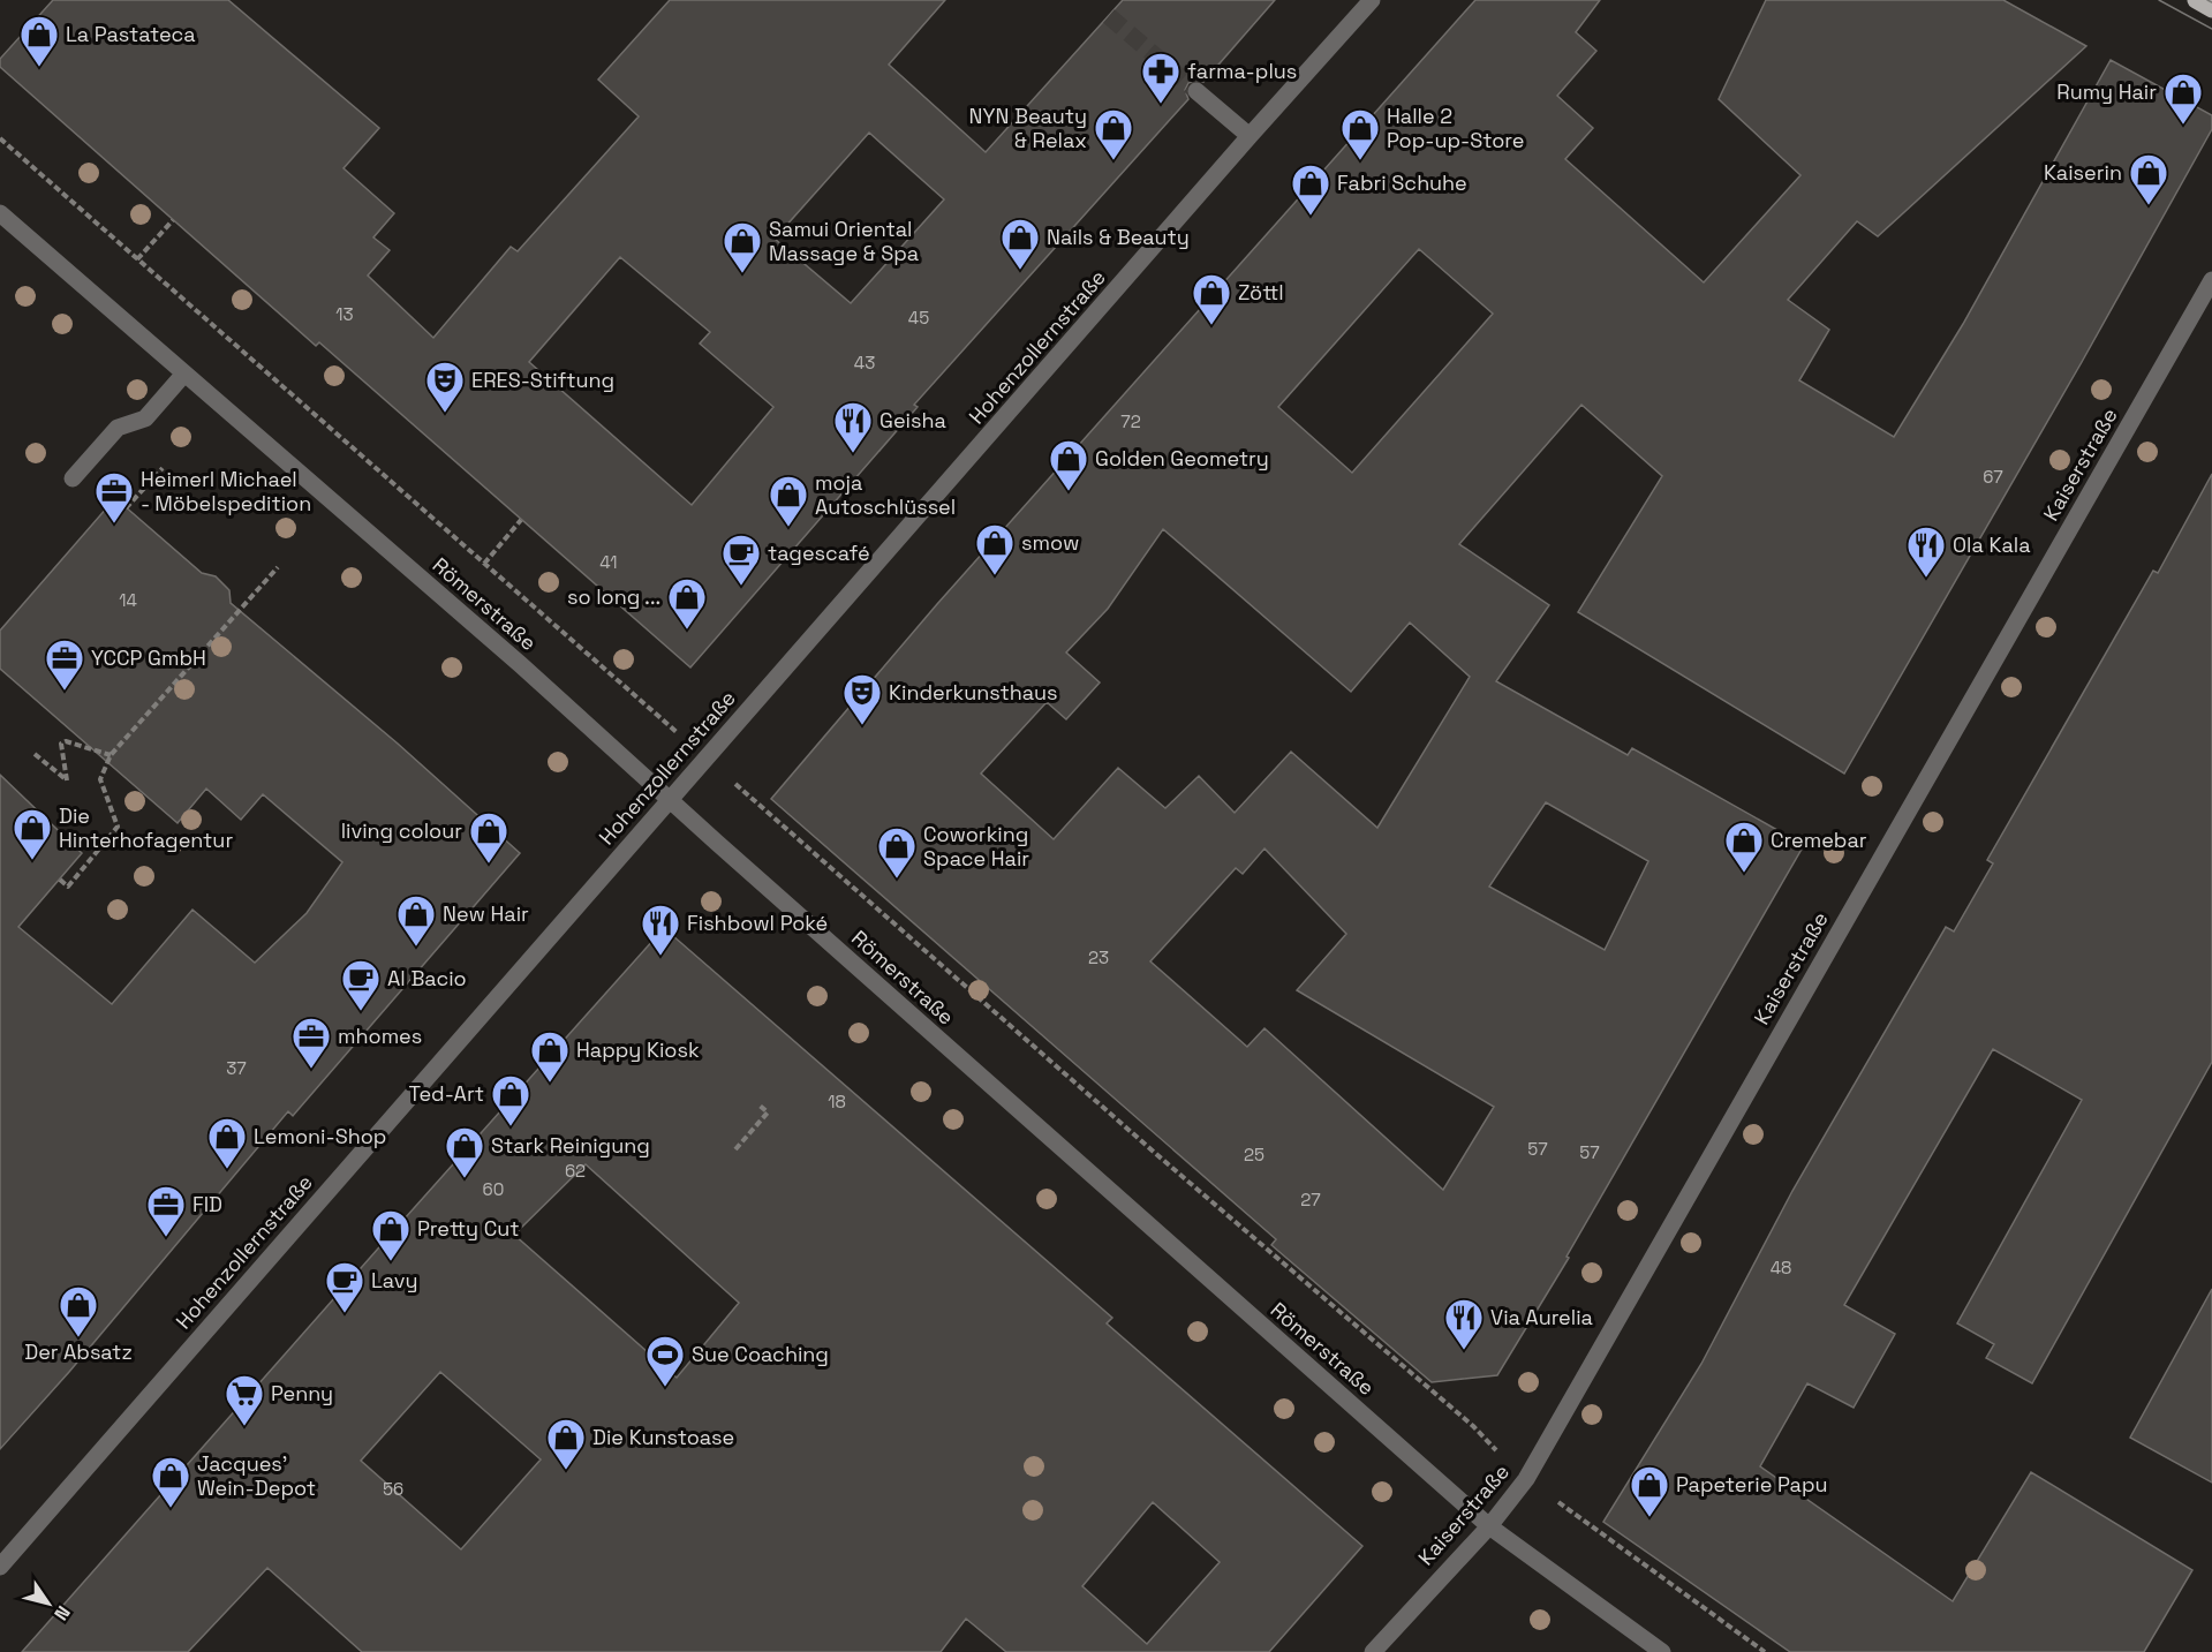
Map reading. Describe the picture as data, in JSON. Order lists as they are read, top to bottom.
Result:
{
  "streets": {
    "street": ["Hohenzollernstraße", "Kaiserstraße", "Römerstraße"]
  },
  "crossings": [
    ["Hohenzollernstraße", "Römerstraße"],
    ["Kaiserstraße", "Römerstraße"]
  ],
  "places": {
    "shop": [
      "La Pastateca",
      "Rumy Hair",
      "NYN Beauty & Relax",
      "Halle 2 Pop-up-Store",
      "Kaiserin",
      "Fabri Schuhe",
      "Nails & Beauty",
      "Samui Oriental Massage & Spa",
      "Zöttl",
      "Golden Geometry",
      "moja Autoschlüssel",
      "smow",
      "so long ...",
      "Die Hinterhofagentur",
      "living colour",
      "Cremebar",
      "Coworking Space Hair",
      "New Hair",
      "Happy Kiosk",
      "Ted-Art",
      "Lemoni-Shop",
      "Stark Reinigung",
      "Pretty Cut",
      "Der Absatz",
      "Die Kunstoase",
      "Jacques' Wein-Depot",
      "Papeterie Papu"
    ],
    "pharmacy": ["farma-plus"],
    "theatre": ["ERES-Stiftung", "Kinderkunsthaus"],
    "restaurant": [
      "Geisha",
      "Ola Kala",
      "Fishbowl Poké",
      "Via Aurelia"
    ],
    "office": [
      "Heimerl Michael - Möbelspedition",
      "YCCP GmbH",
      "mhomes",
      "FID"
    ],
    "cafe": ["tagescafé", "Al Bacio", "Lavy"],
    "sports": ["Sue Coaching"],
    "supermarket": ["Penny"]
  },
  "house_numbers": [
    "13",
    "45",
    "43",
    "72",
    "67",
    "41",
    "14",
    "23",
    "37",
    "18",
    "57",
    "57",
    "25",
    "62",
    "60",
    "27",
    "48",
    "56"
  ],
  "north": "bottom right"
}
